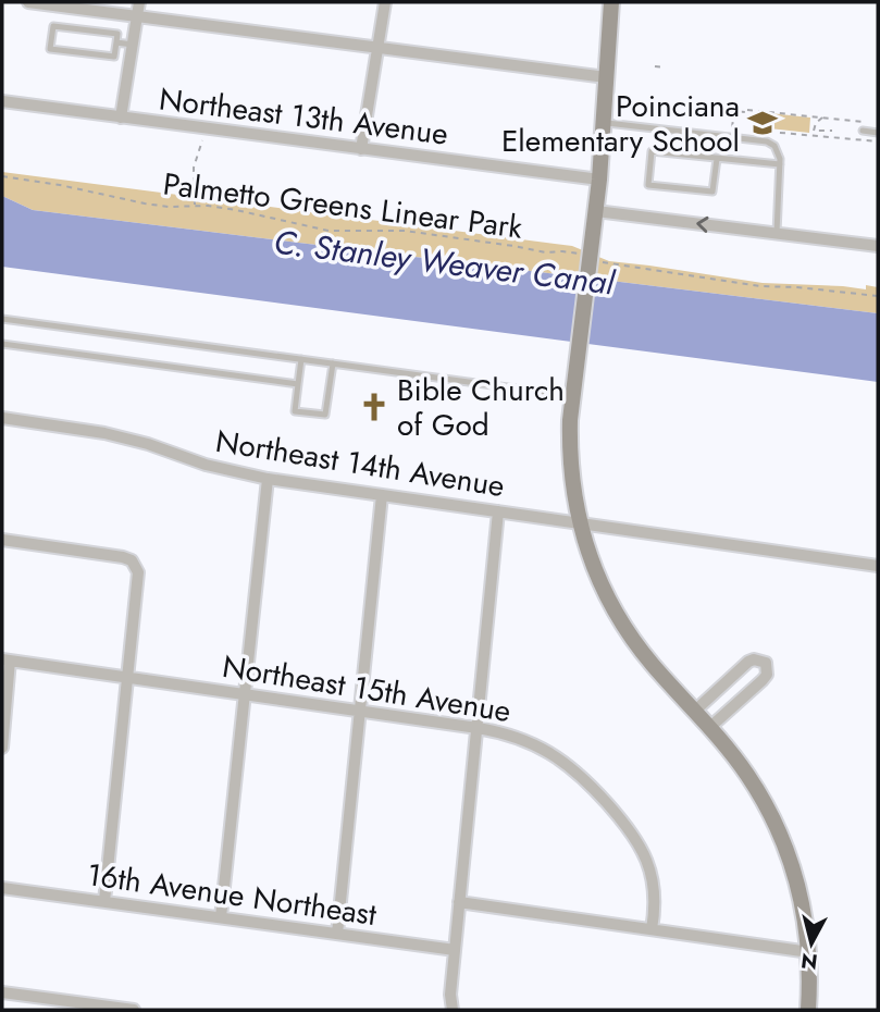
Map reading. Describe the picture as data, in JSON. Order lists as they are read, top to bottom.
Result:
{
  "streets": {
    "street": [
      "Northeast 13th Avenue",
      "Northeast 14th Avenue",
      "Northeast 15th Avenue",
      "16th Avenue Northeast"
    ],
    "path": ["Palmetto Greens Linear Park"]
  },
  "water": ["C. Stanley Weaver Canal"],
  "places": {
    "school or university": ["Poinciana Elementary School"],
    "church": ["Bible Church of God"]
  },
  "north": "bottom"
}
